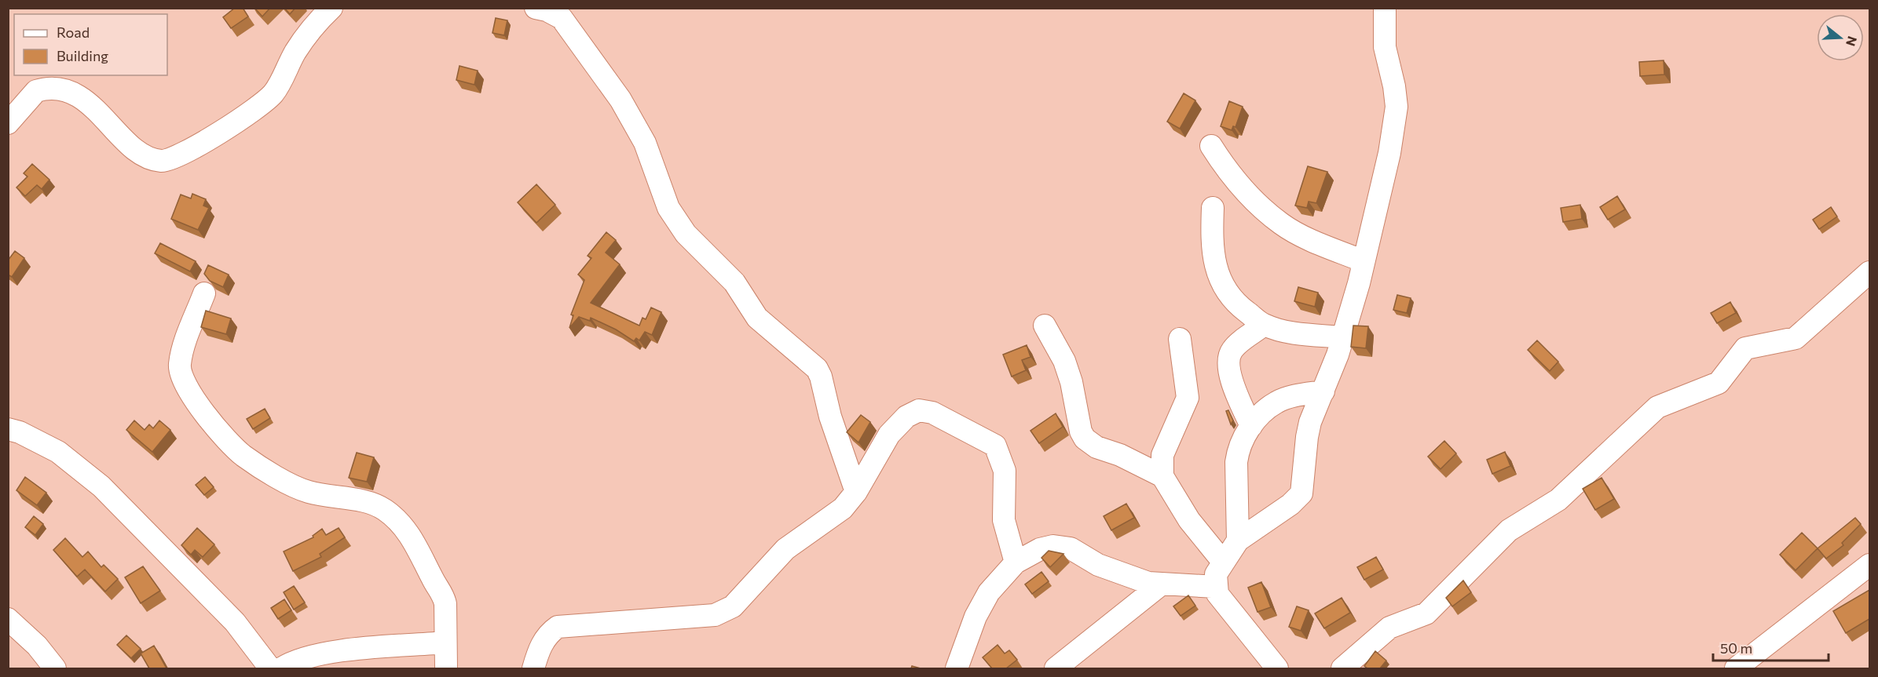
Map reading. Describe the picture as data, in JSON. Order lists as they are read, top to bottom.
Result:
{
  "legend": ["Road", "Building"],
  "scale_bar": "50 m",
  "north": "right"
}
